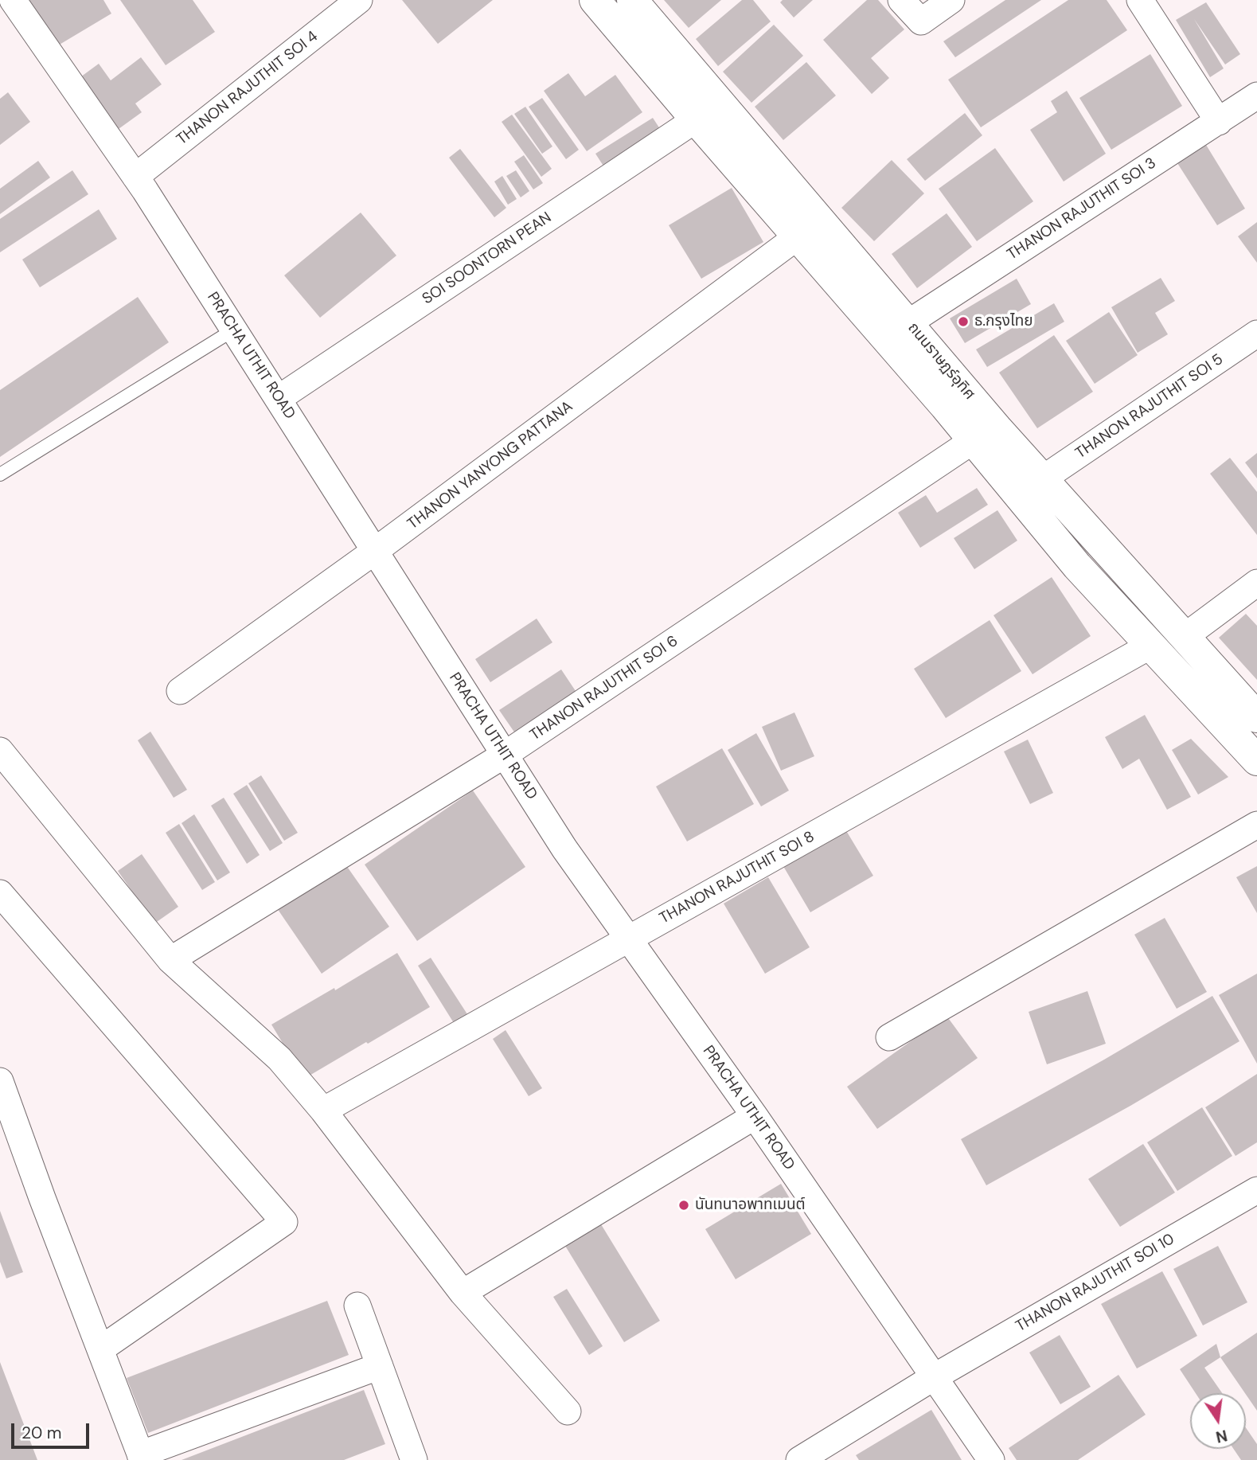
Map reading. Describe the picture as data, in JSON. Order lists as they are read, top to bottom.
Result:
{
  "streets": {
    "street": [
      "THANON RAJUTHIT SOI 4",
      "THANON RAJUTHIT SOI 3",
      "SOI SOONTORN PEAN",
      "PRACHA UTHIT ROAD",
      "ถนนราษฏร์อุทิศ",
      "THANON RAJUTHIT SOI 5",
      "THANON YANYONG PATTANA",
      "THANON RAJUTHIT SOI 6",
      "THANON RAJUTHIT SOI 8",
      "THANON RAJUTHIT SOI 10"
    ]
  },
  "crossings": [
    ["THANON RAJUTHIT SOI 4", "PRACHA UTHIT ROAD"],
    ["THANON RAJUTHIT SOI 3", "ถนนราษฏร์อุทิศ"],
    ["SOI SOONTORN PEAN", "PRACHA UTHIT ROAD"],
    ["PRACHA UTHIT ROAD", "THANON YANYONG PATTANA"],
    ["PRACHA UTHIT ROAD", "THANON RAJUTHIT SOI 6"],
    ["PRACHA UTHIT ROAD", "THANON RAJUTHIT SOI 8"],
    ["PRACHA UTHIT ROAD", "THANON RAJUTHIT SOI 10"],
    ["ถนนราษฏร์อุทิศ", "THANON RAJUTHIT SOI 5"],
    ["ถนนราษฏร์อุทิศ", "THANON YANYONG PATTANA"]
  ],
  "places": ["ธ.กรุงไทย", "นันทนาอพาทเมนต์"],
  "scale_bar": "20 m",
  "north": "bottom"
}
